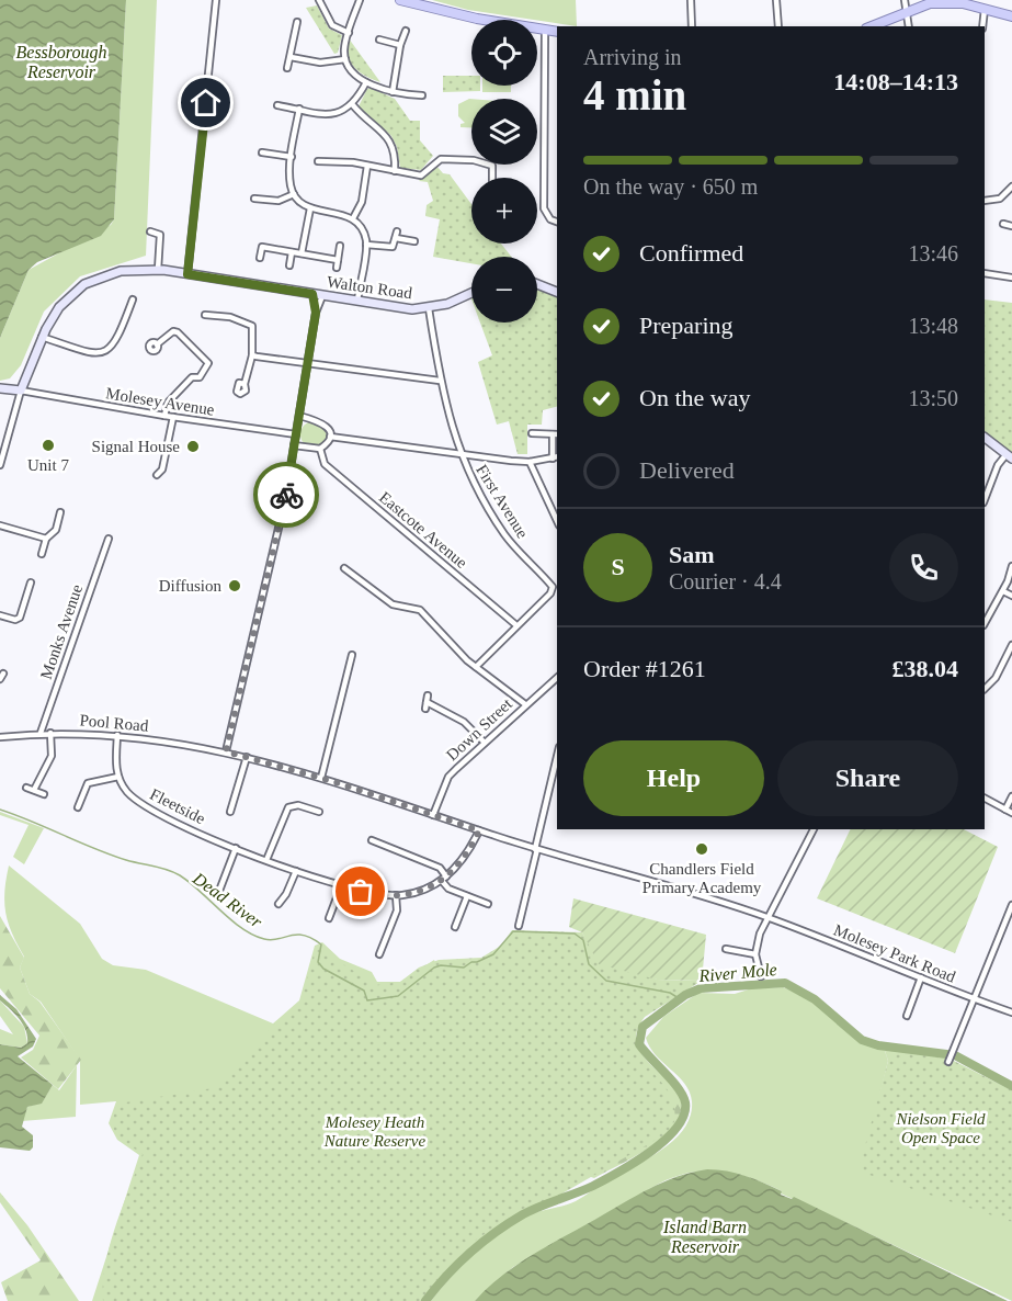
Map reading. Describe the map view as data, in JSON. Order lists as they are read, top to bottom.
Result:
{
  "streets": {
    "main road": ["Walton Road"],
    "street": [
      "Molesey Avenue",
      "First Avenue",
      "Eastcote Avenue",
      "Monks Avenue",
      "Pool Road",
      "Down Street",
      "Fleetside",
      "Molesey Park Road"
    ]
  },
  "crossings": [
    ["Walton Road", "Molesey Avenue"],
    ["Walton Road", "First Avenue"],
    ["First Avenue", "Eastcote Avenue"],
    ["Monks Avenue", "Pool Road"],
    ["Pool Road", "Down Street"],
    ["Pool Road", "Fleetside"],
    ["Pool Road", "Molesey Park Road"],
    ["Fleetside", "Molesey Park Road"]
  ],
  "water": [
    "Bessborough Reservoir",
    "Dead River",
    "River Mole",
    "Island Barn Reservoir"
  ],
  "parks": ["Nielson Field Open Space", "Molesey Heath Nature Reserve"],
  "places": [
    "Unit 7",
    "Signal House",
    "Diffusion",
    "Chandlers Field Primary Academy"
  ],
  "page": {
    "map_buttons": ["+", "−"],
    "heading": ["4 min", "Arriving in", "14:08–14:13"],
    "panel": [
      "Sam",
      "Courier · 4.4",
      "Order #1261",
      "£38.04"
    ],
    "bar": "On the way · 650 m",
    "list": [
      ["Confirmed", "13:46"],
      ["Preparing", "13:48"],
      ["On the way", "13:50"],
      "Delivered"
    ],
    "round": "S",
    "buttons": ["Help", "Share"]
  }
}
